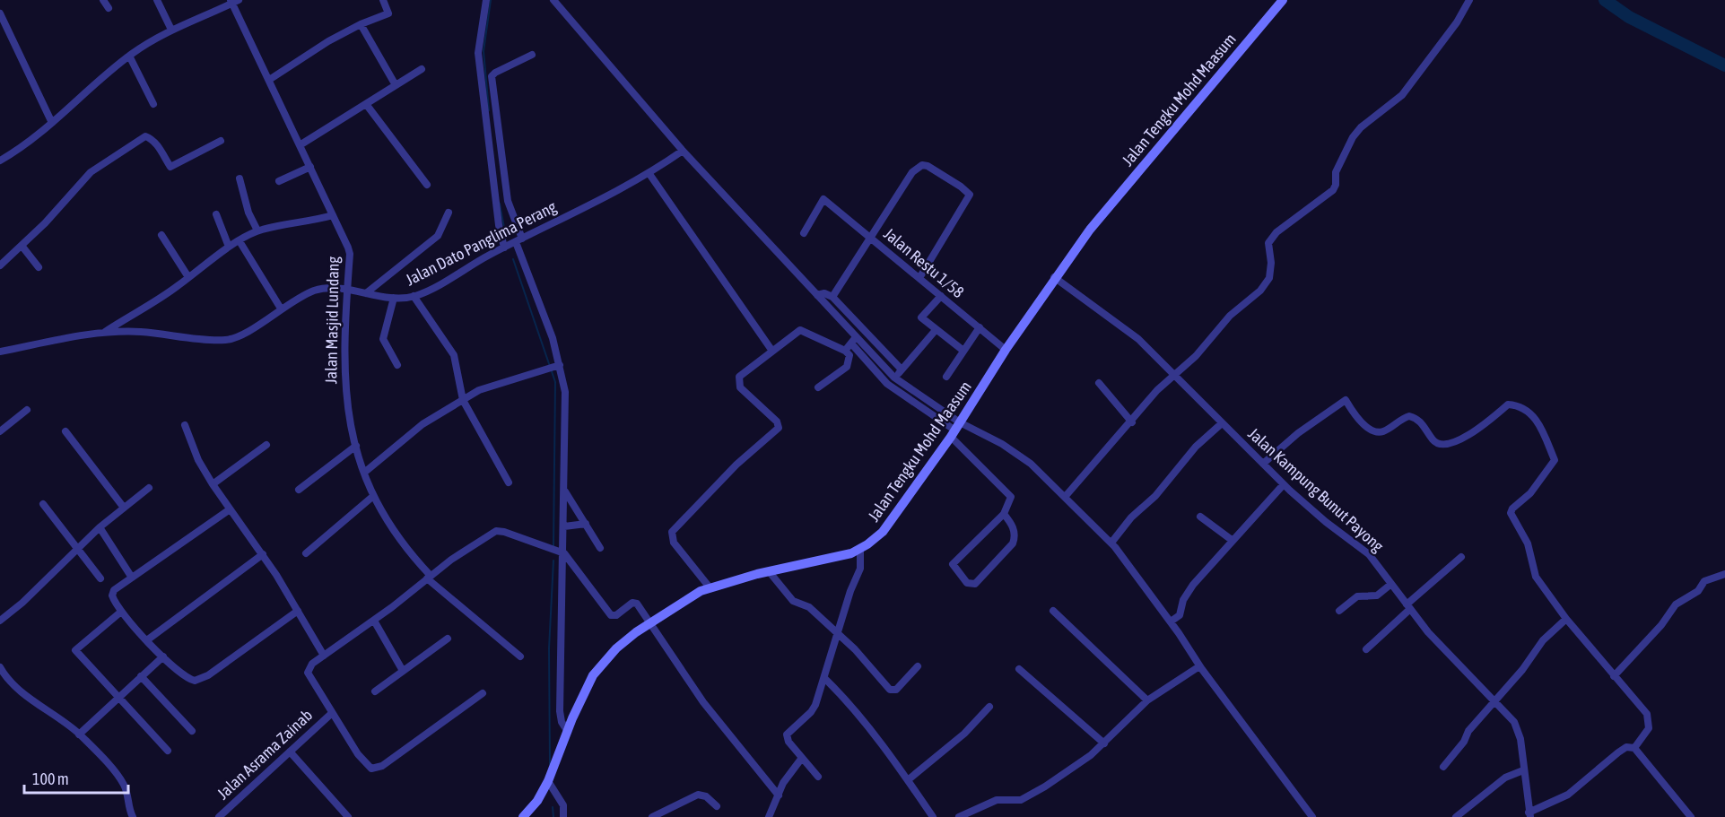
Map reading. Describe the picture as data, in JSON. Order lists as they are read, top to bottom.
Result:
{
  "streets": {
    "main road": ["Jalan Tengku Mohd Maasum"],
    "street": [
      "Jalan Dato Panglima Perang",
      "Jalan Restu 1/58",
      "Jalan Masjid Lundang",
      "Jalan Kampung Bunut Payong",
      "Jalan Asrama Zainab"
    ]
  },
  "crossings": [
    ["Jalan Tengku Mohd Maasum", "Jalan Restu 1/58"],
    ["Jalan Tengku Mohd Maasum", "Jalan Kampung Bunut Payong"],
    ["Jalan Dato Panglima Perang", "Jalan Masjid Lundang"]
  ],
  "scale_bar": "100 m"
}
